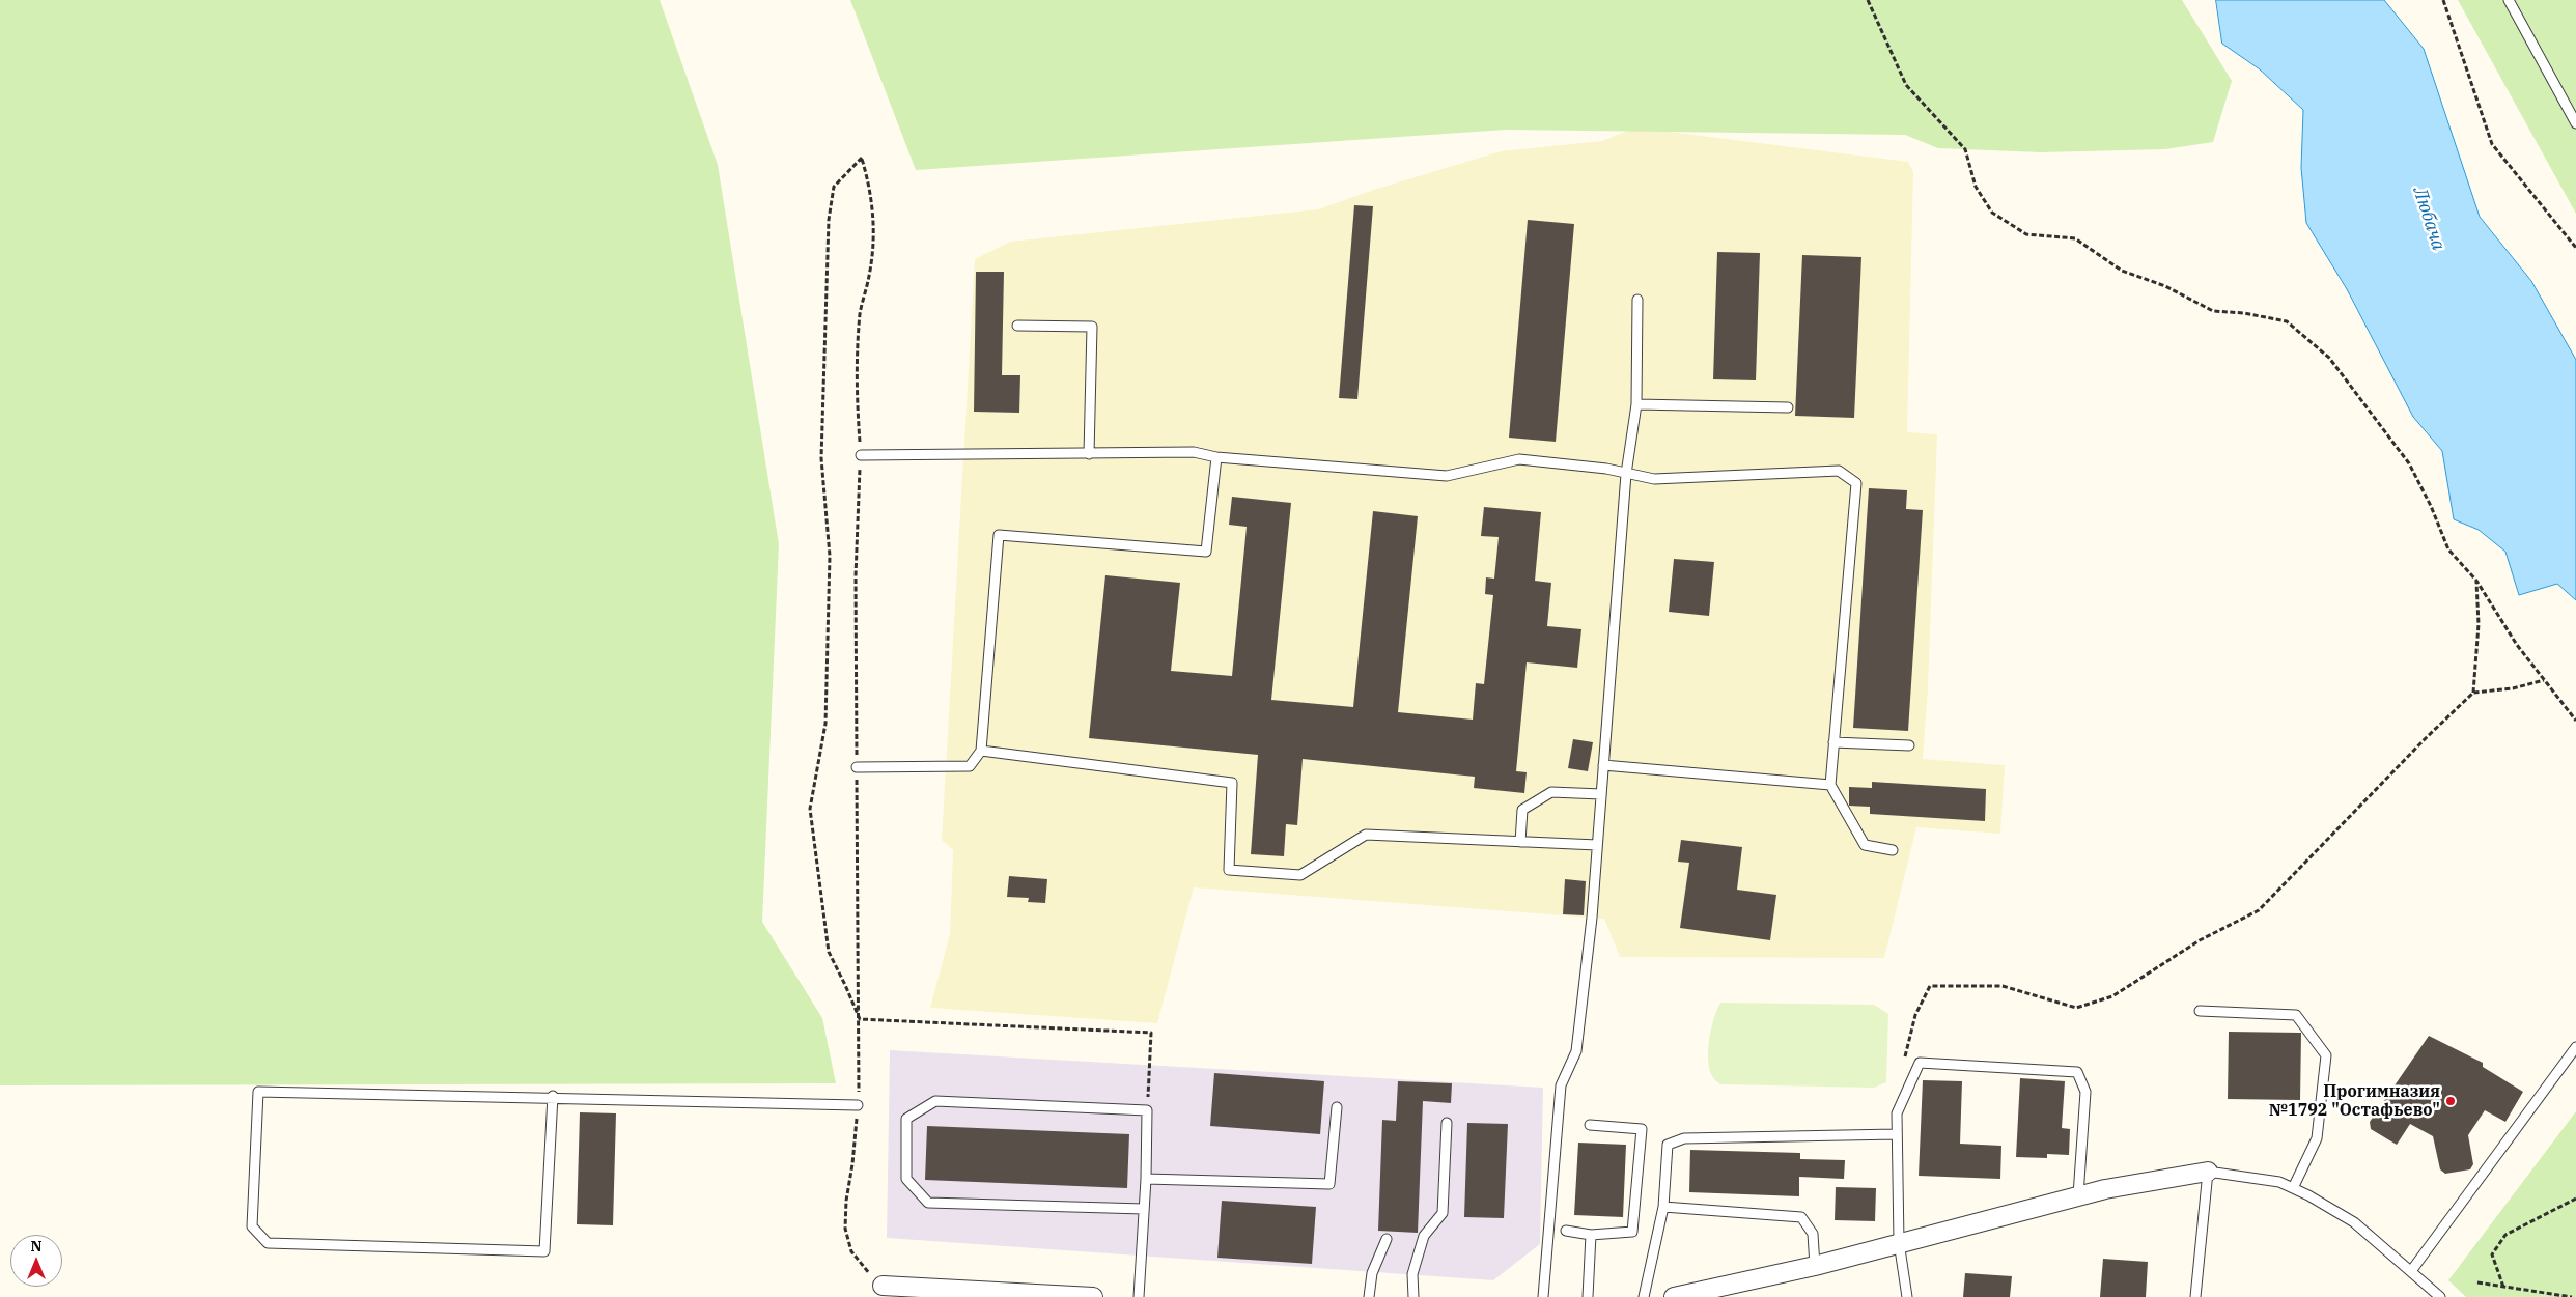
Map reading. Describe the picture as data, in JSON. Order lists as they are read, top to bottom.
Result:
{
  "water": ["Любача"],
  "places": ["Прогимназия №1792 \"Остафьево\""],
  "north": "top"
}
